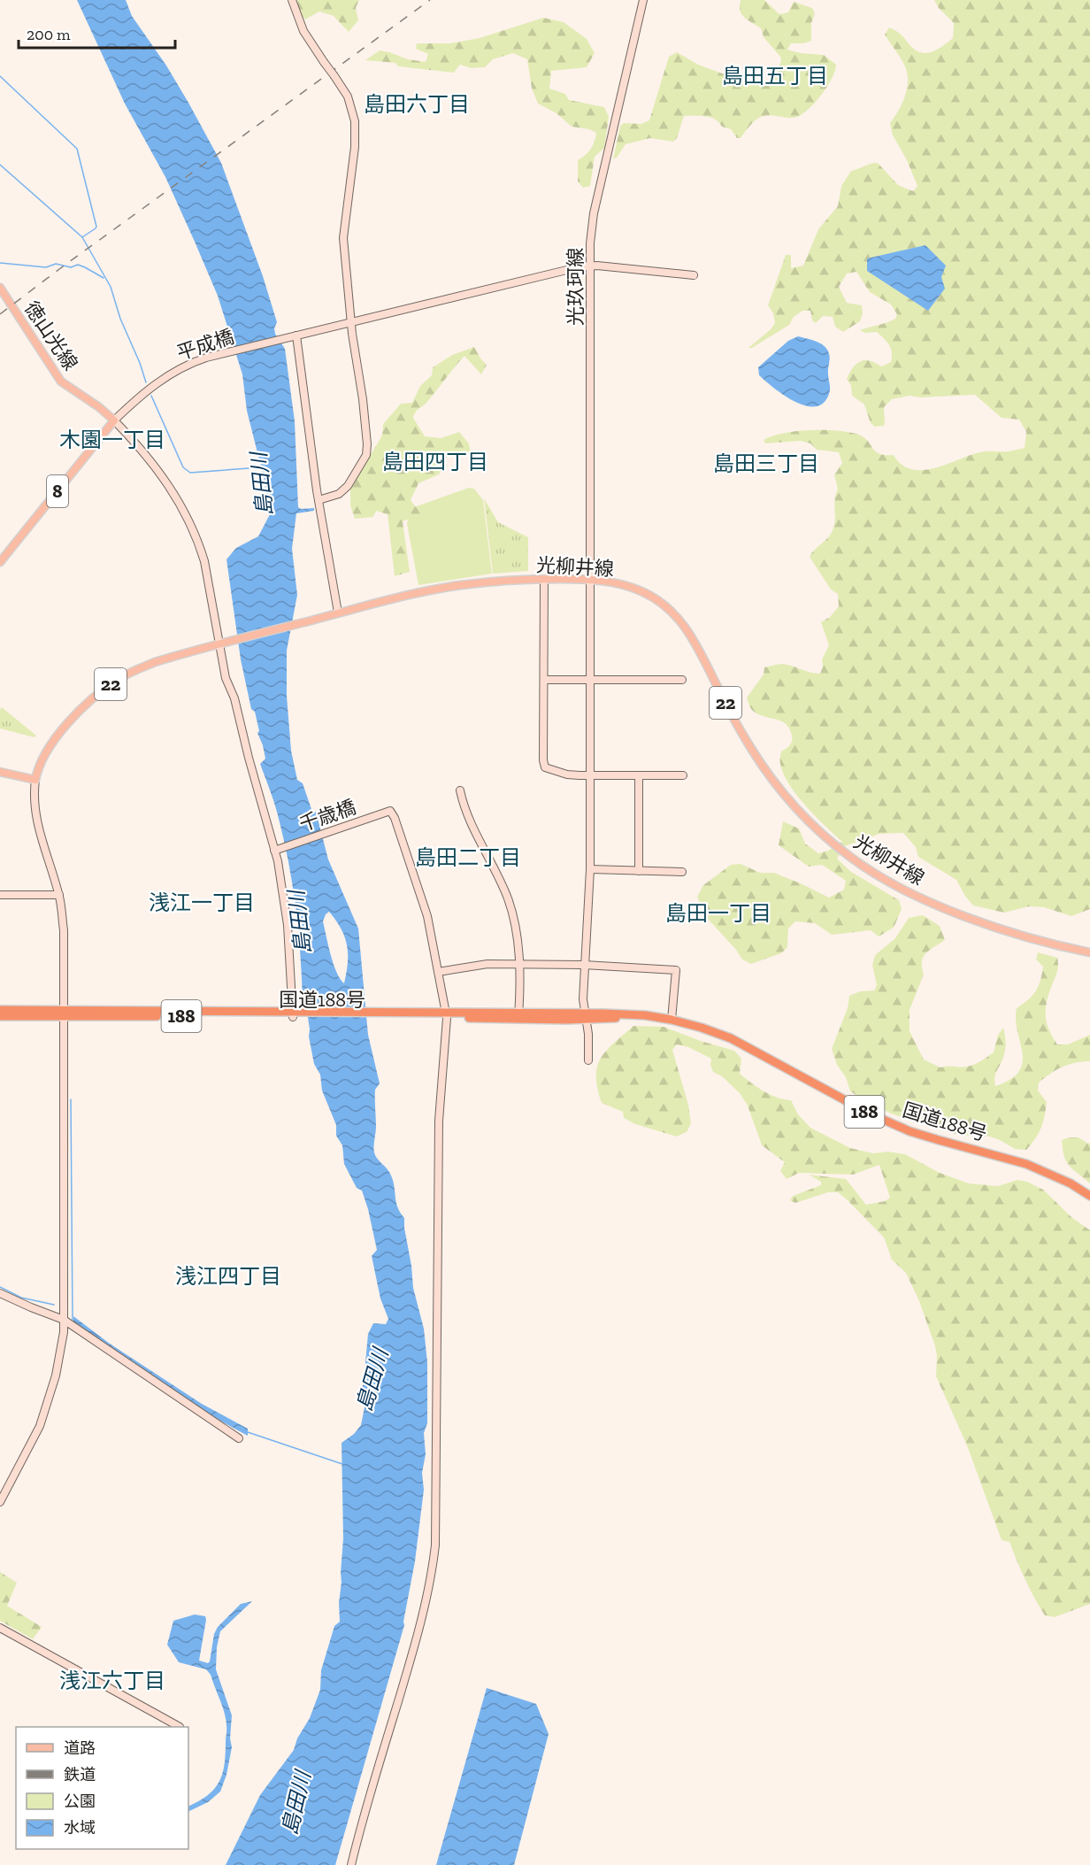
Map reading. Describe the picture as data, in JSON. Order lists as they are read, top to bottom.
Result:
{
  "streets": {
    "highway": ["国道188号", "188"],
    "main road": [
      "徳山光線",
      "8",
      "光柳井線",
      "22"
    ],
    "street": ["光玖珂線", "平成橋", "千歳橋"]
  },
  "crossings": [
    ["光玖珂線", "平成橋"],
    ["光玖珂線", "光柳井線"],
    ["光玖珂線", "国道188号"],
    ["徳山光線", "平成橋"],
    ["徳山光線", "8"],
    ["平成橋", "8"]
  ],
  "districts": [
    "島田五丁目",
    "島田六丁目",
    "木園一丁目",
    "島田四丁目",
    "島田三丁目",
    "島田二丁目",
    "浅江一丁目",
    "島田一丁目",
    "浅江四丁目",
    "浅江六丁目"
  ],
  "water": ["島田川"],
  "legend": [
    "道路",
    "鉄道",
    "公園",
    "水域"
  ],
  "scale_bar": "200 m"
}
